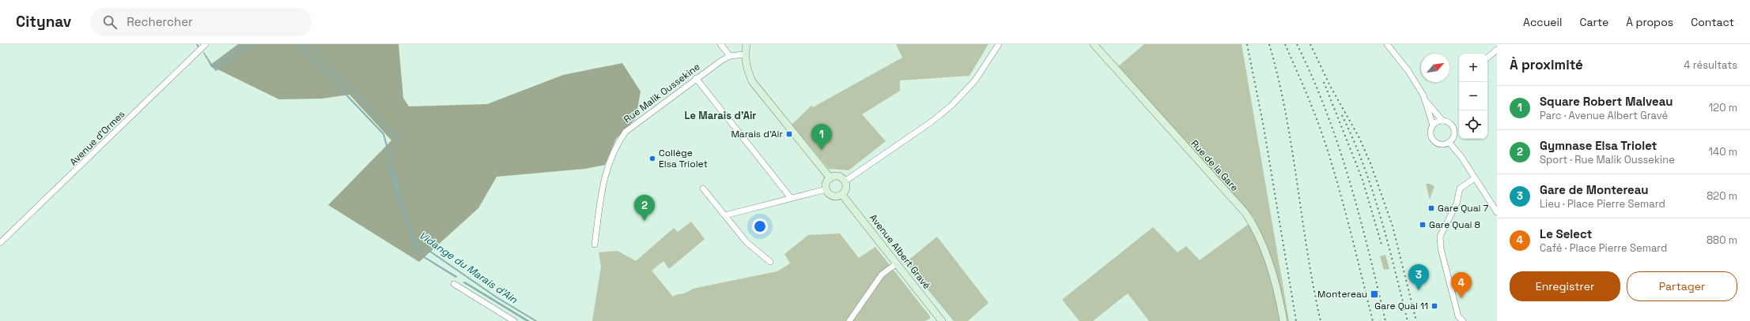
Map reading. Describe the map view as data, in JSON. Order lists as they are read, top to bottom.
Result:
{
  "streets": {
    "street": [
      "Rue Malik Oussekine",
      "Avenue d'Ormes",
      "Rue de la Gare",
      "Avenue Albert Gravé"
    ]
  },
  "districts": ["Le Marais d'Air"],
  "water": ["Vidange du Marais d'Ain"],
  "places": {
    "transit": [
      "Marais d'Air",
      "Gare Quai 7",
      "Gare Quai 8",
      "Montereau",
      "Gare Quai 11"
    ],
    "other": ["Collège Elsa Triolet"]
  },
  "north": "top right",
  "page": {
    "header": "Citynav",
    "search": "Rechercher",
    "nav": [
      "Accueil",
      "Carte",
      "À propos",
      "Contact"
    ],
    "heading": ["À proximité", "4 résultats"],
    "map_buttons": ["+", "−"],
    "list": [
      {
        "mark": "1",
        "name": "Square Robert Malveau",
        "note": "Parc · Avenue Albert Gravé",
        "value": "120 m"
      },
      {
        "mark": "2",
        "name": "Gymnase Elsa Triolet",
        "note": "Sport · Rue Malik Oussekine",
        "value": "140 m"
      },
      {
        "mark": "3",
        "name": "Gare de Montereau",
        "note": "Lieu · Place Pierre Semard",
        "value": "820 m"
      },
      {
        "mark": "4",
        "name": "Le Select",
        "note": "Café · Place Pierre Semard",
        "value": "880 m"
      }
    ],
    "pins": [
      "1",
      "2",
      "3",
      "4"
    ],
    "buttons": ["Enregistrer", "Partager"]
  }
}
